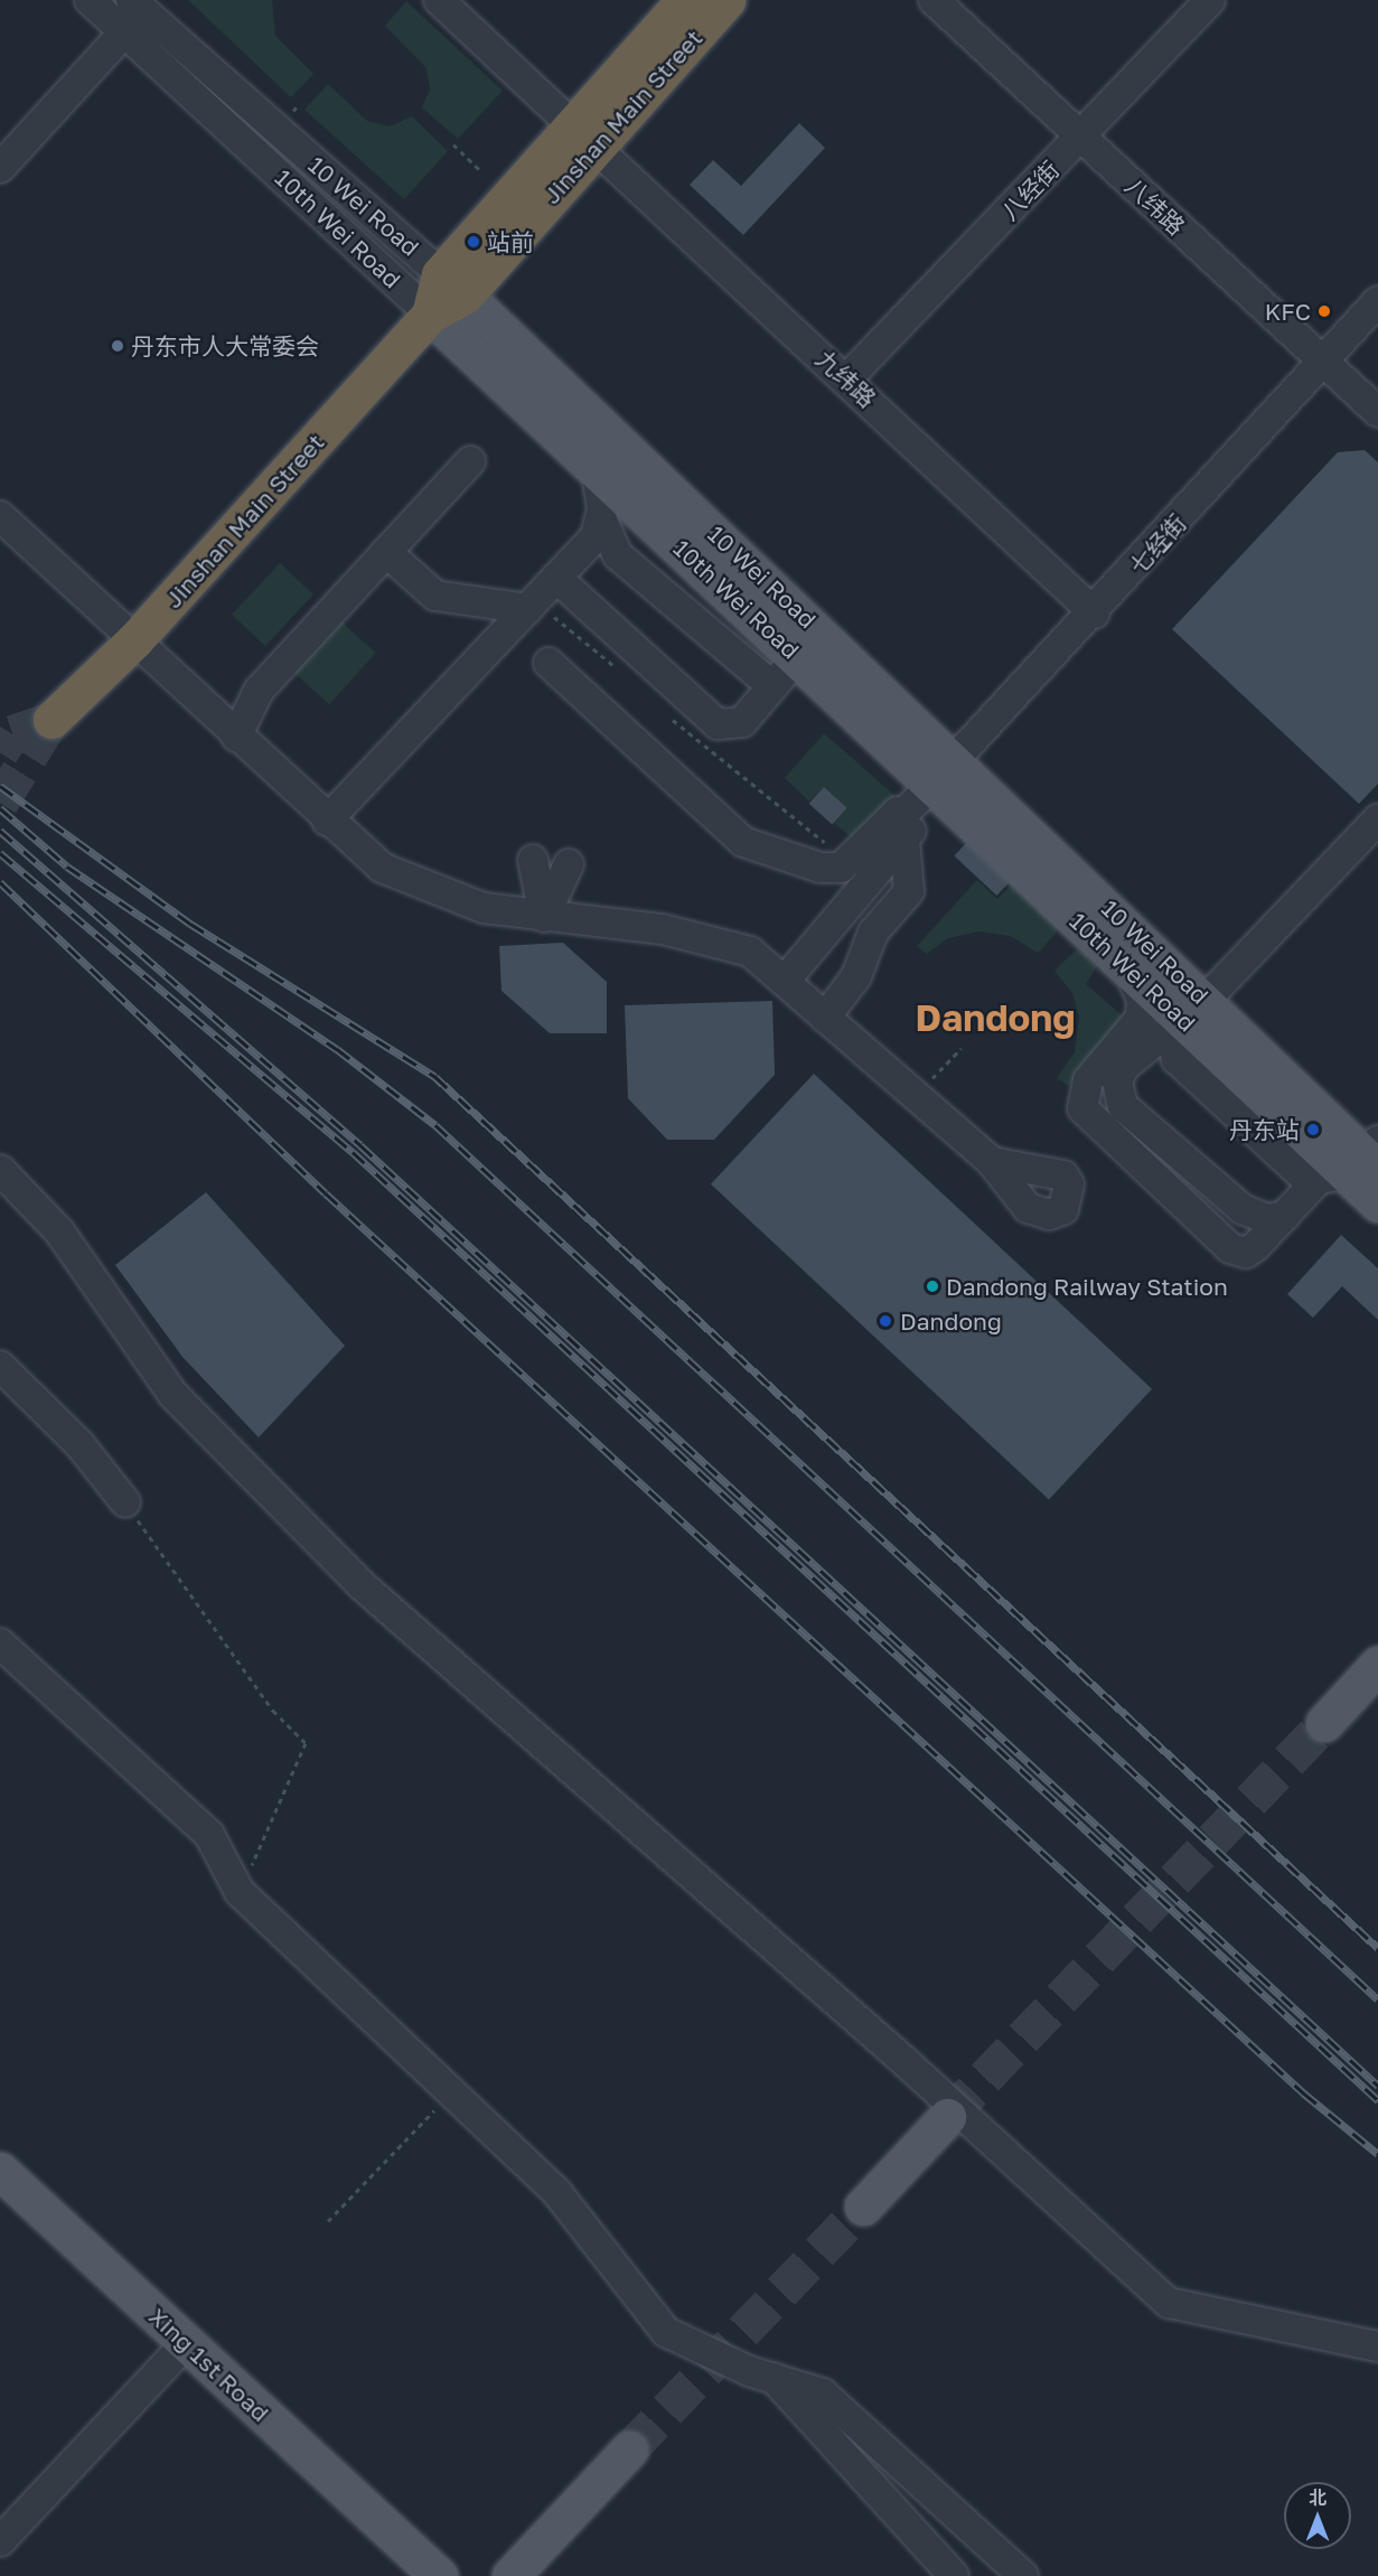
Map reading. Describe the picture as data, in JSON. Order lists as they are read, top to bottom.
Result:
{
  "streets": {
    "highway": ["Jinshan Main Street"],
    "main road": ["10 Wei Road", "10th Wei Road", "Xing 1st Road"],
    "street": [
      "八经街",
      "八纬路",
      "九纬路",
      "七经街"
    ]
  },
  "crossings": [
    ["Jinshan Main Street", "10 Wei Road"],
    ["Jinshan Main Street", "10th Wei Road"],
    ["Jinshan Main Street", "九纬路"],
    ["八经街", "八纬路"],
    ["八经街", "九纬路"],
    ["10 Wei Road", "10th Wei Road"],
    ["10 Wei Road", "七经街"],
    ["八纬路", "七经街"],
    ["10th Wei Road", "七经街"],
    ["九纬路", "七经街"]
  ],
  "districts": ["Dandong"],
  "places": [
    "站前",
    "KFC",
    "丹东市人大常委会",
    "丹东站",
    "Dandong Railway Station",
    "Dandong"
  ],
  "north": "top"
}
